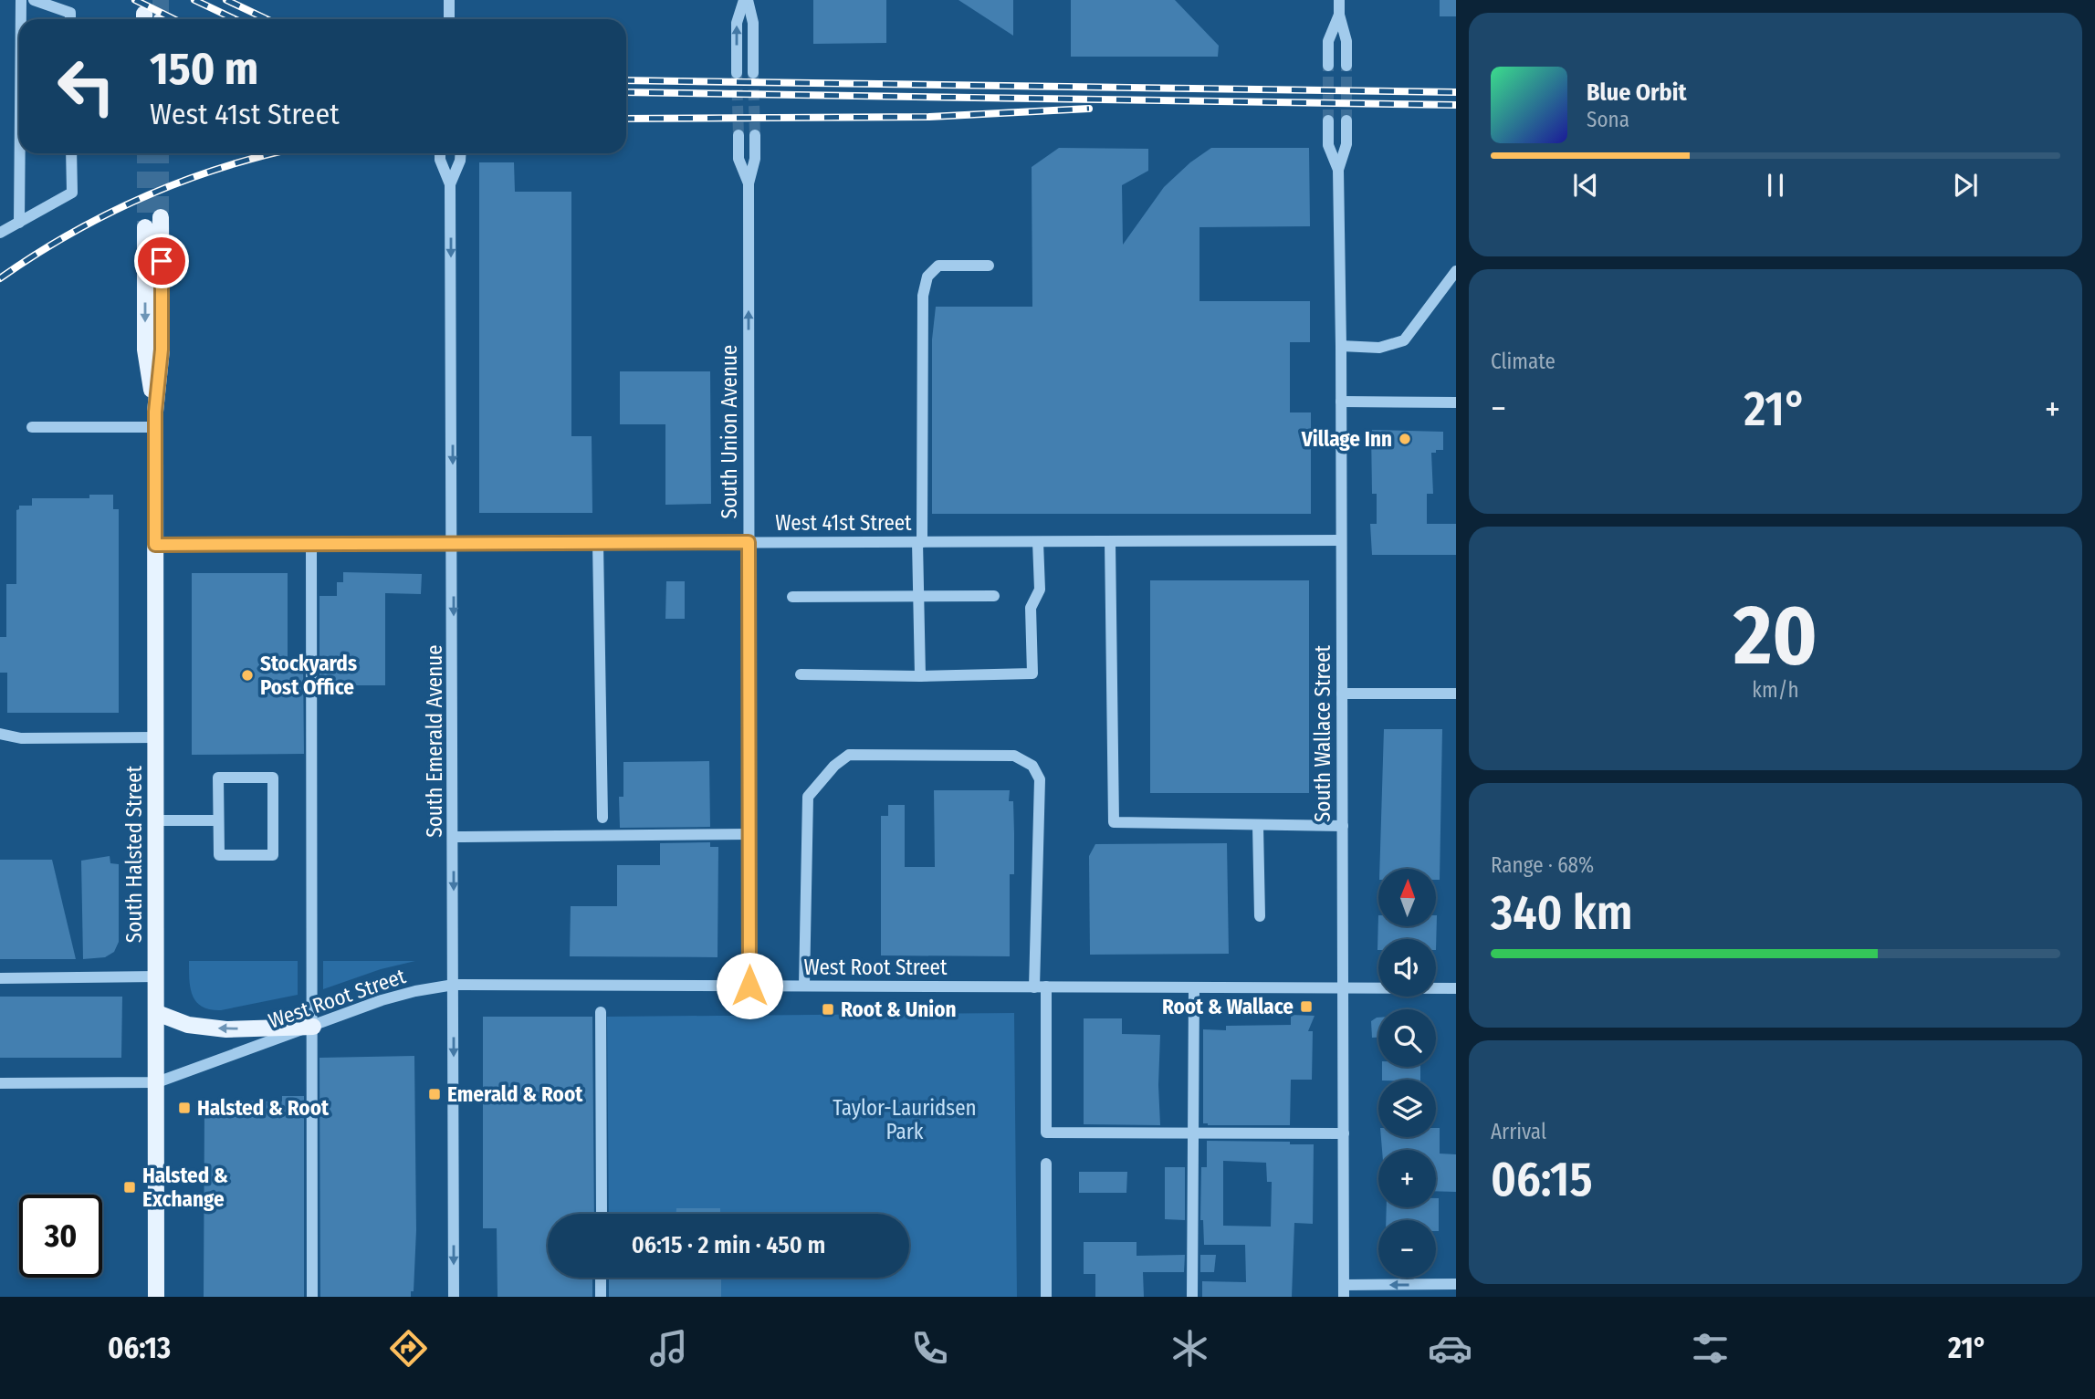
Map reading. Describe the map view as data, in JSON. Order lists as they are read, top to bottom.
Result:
{
  "streets": {
    "main road": ["South Halsted Street"],
    "street": [
      "South Union Avenue",
      "West 41st Street",
      "South Wallace Street",
      "South Emerald Avenue",
      "West Root Street"
    ]
  },
  "crossings": [
    ["South Union Avenue", "West 41st Street"],
    ["South Union Avenue", "West Root Street"],
    ["West 41st Street", "South Wallace Street"],
    ["West 41st Street", "South Emerald Avenue"],
    ["West 41st Street", "South Halsted Street"],
    ["South Wallace Street", "West Root Street"],
    ["South Emerald Avenue", "West Root Street"],
    ["South Halsted Street", "West Root Street"]
  ],
  "one_way": ["South Union Avenue", "South Emerald Avenue"],
  "parks": ["Taylor-Lauridsen Park"],
  "places": {
    "other": ["Village Inn", "Stockyards Post Office"],
    "transit": [
      "Root & Wallace",
      "Root & Union",
      "Emerald & Root",
      "Halsted & Root",
      "Halsted & Exchange"
    ]
  },
  "north": "top",
  "page": {
    "turn": ["150 m", "West 41st Street"],
    "song": ["Blue Orbit", "Sona"],
    "tile": [
      "Climate",
      ["20", "km/h"],
      ["Range · 68%", "340 km"],
      ["Arrival", "06:15"]
    ],
    "heat": ["−", "21°", "+"],
    "map_buttons": ["+", "−"],
    "limit": "30",
    "trip": "06:15 · 2 min · 450 m",
    "tabs": ["06:13", "21°"]
  }
}
